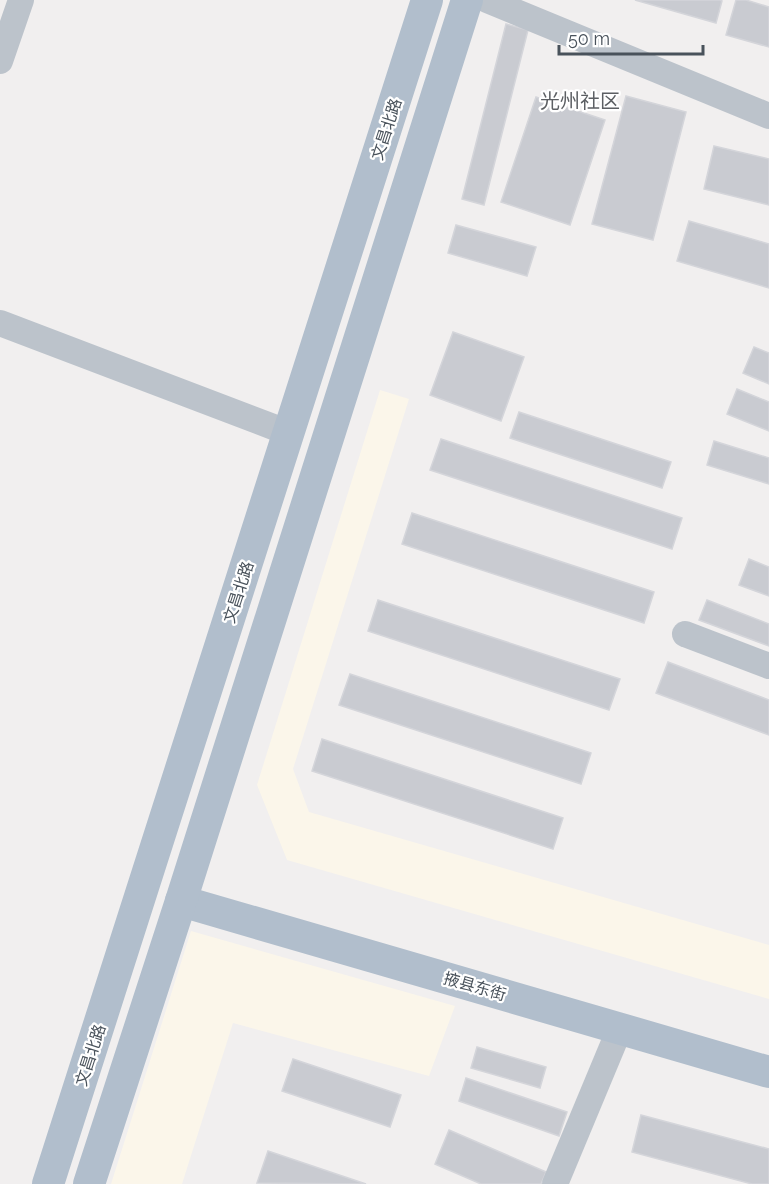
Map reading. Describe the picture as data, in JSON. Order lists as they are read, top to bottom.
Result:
{
  "streets": {
    "main road": ["文昌北路", "掖县东街"]
  },
  "districts": ["光州社区"],
  "scale_bar": "50 m"
}
